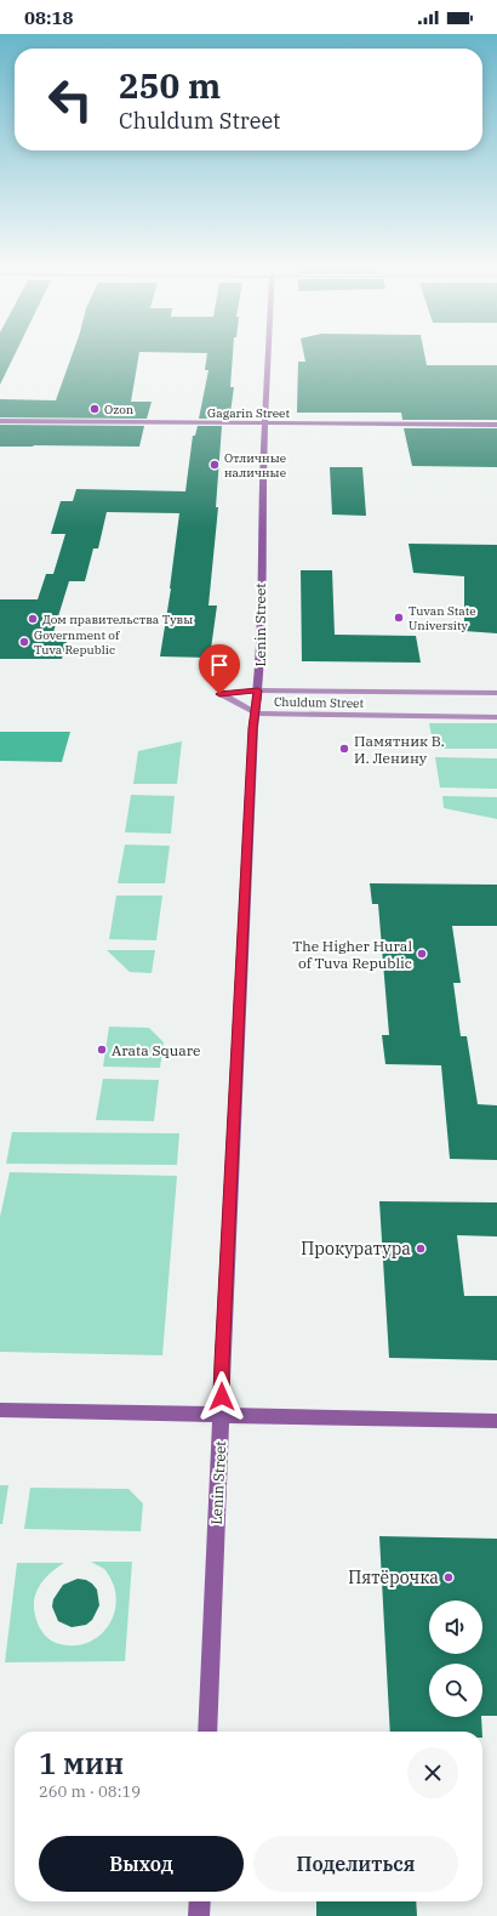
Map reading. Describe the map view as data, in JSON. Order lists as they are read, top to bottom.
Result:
{
  "streets": {
    "street": ["Gagarin Street", "Lenin Street", "Chuldum Street"]
  },
  "crossings": [
    ["Gagarin Street", "Lenin Street"],
    ["Lenin Street", "Chuldum Street"]
  ],
  "places": [
    "Ozon",
    "Отличные наличные",
    "Tuvan State University",
    "Дом правительства Тувы",
    "Government of Tuva Republic",
    "Памятник В. И. Ленину",
    "The Higher Hural of Tuva Republic",
    "Arata Square",
    "Прокуратура",
    "Пятёрочка"
  ],
  "page": {
    "status": "08:18",
    "turn": ["250 m", "Chuldum Street"],
    "heading": ["1 мин", "260 m · 08:19"],
    "buttons": ["Выход", "Поделиться"]
  }
}
